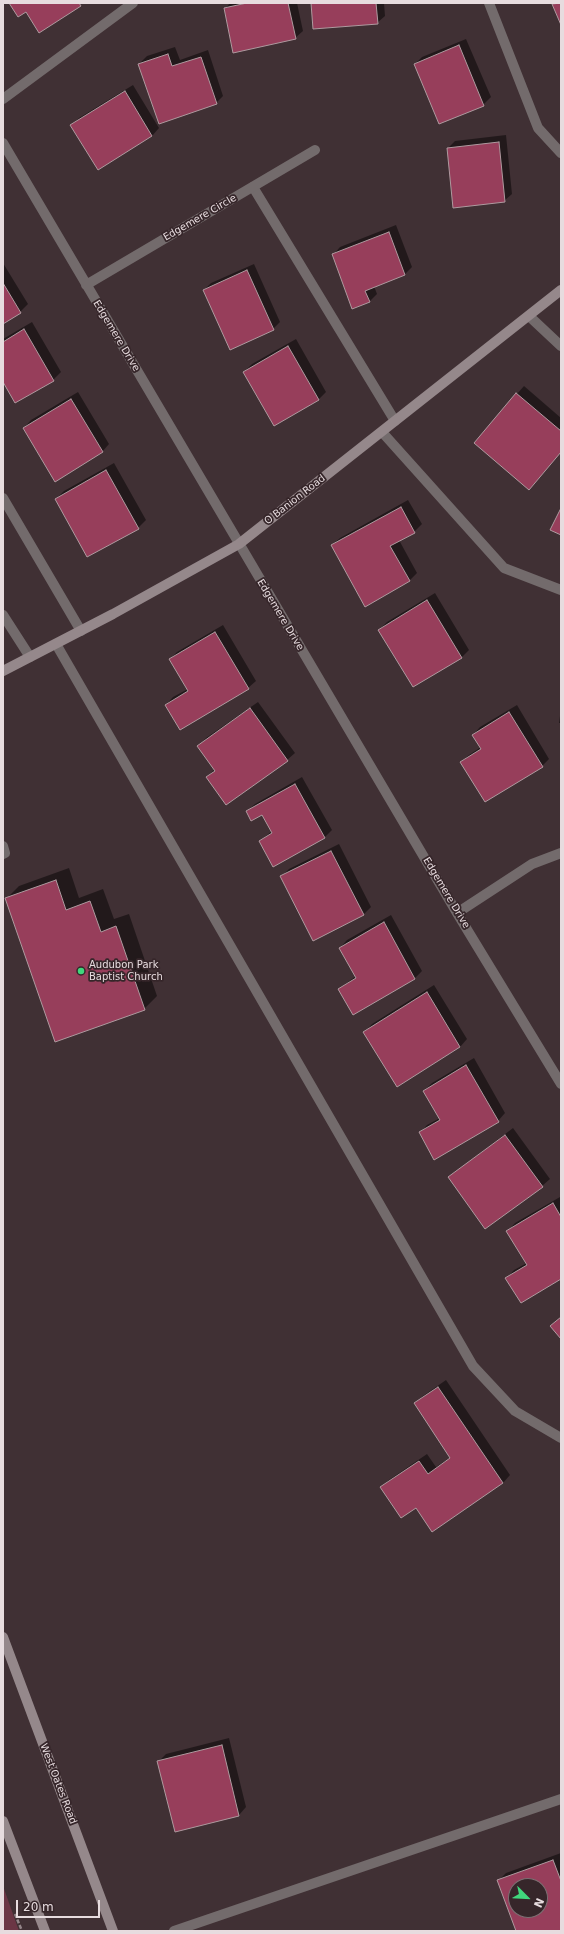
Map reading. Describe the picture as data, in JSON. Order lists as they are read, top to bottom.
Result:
{
  "streets": {
    "street": [
      "Edgemere Circle",
      "Edgemere Drive",
      "O Banion Road",
      "West Oates Road"
    ]
  },
  "crossings": [
    ["Edgemere Circle", "Edgemere Drive"],
    ["Edgemere Drive", "O Banion Road"]
  ],
  "places": ["Audubon Park Baptist Church"],
  "scale_bar": "20 m",
  "north": "bottom right"
}
